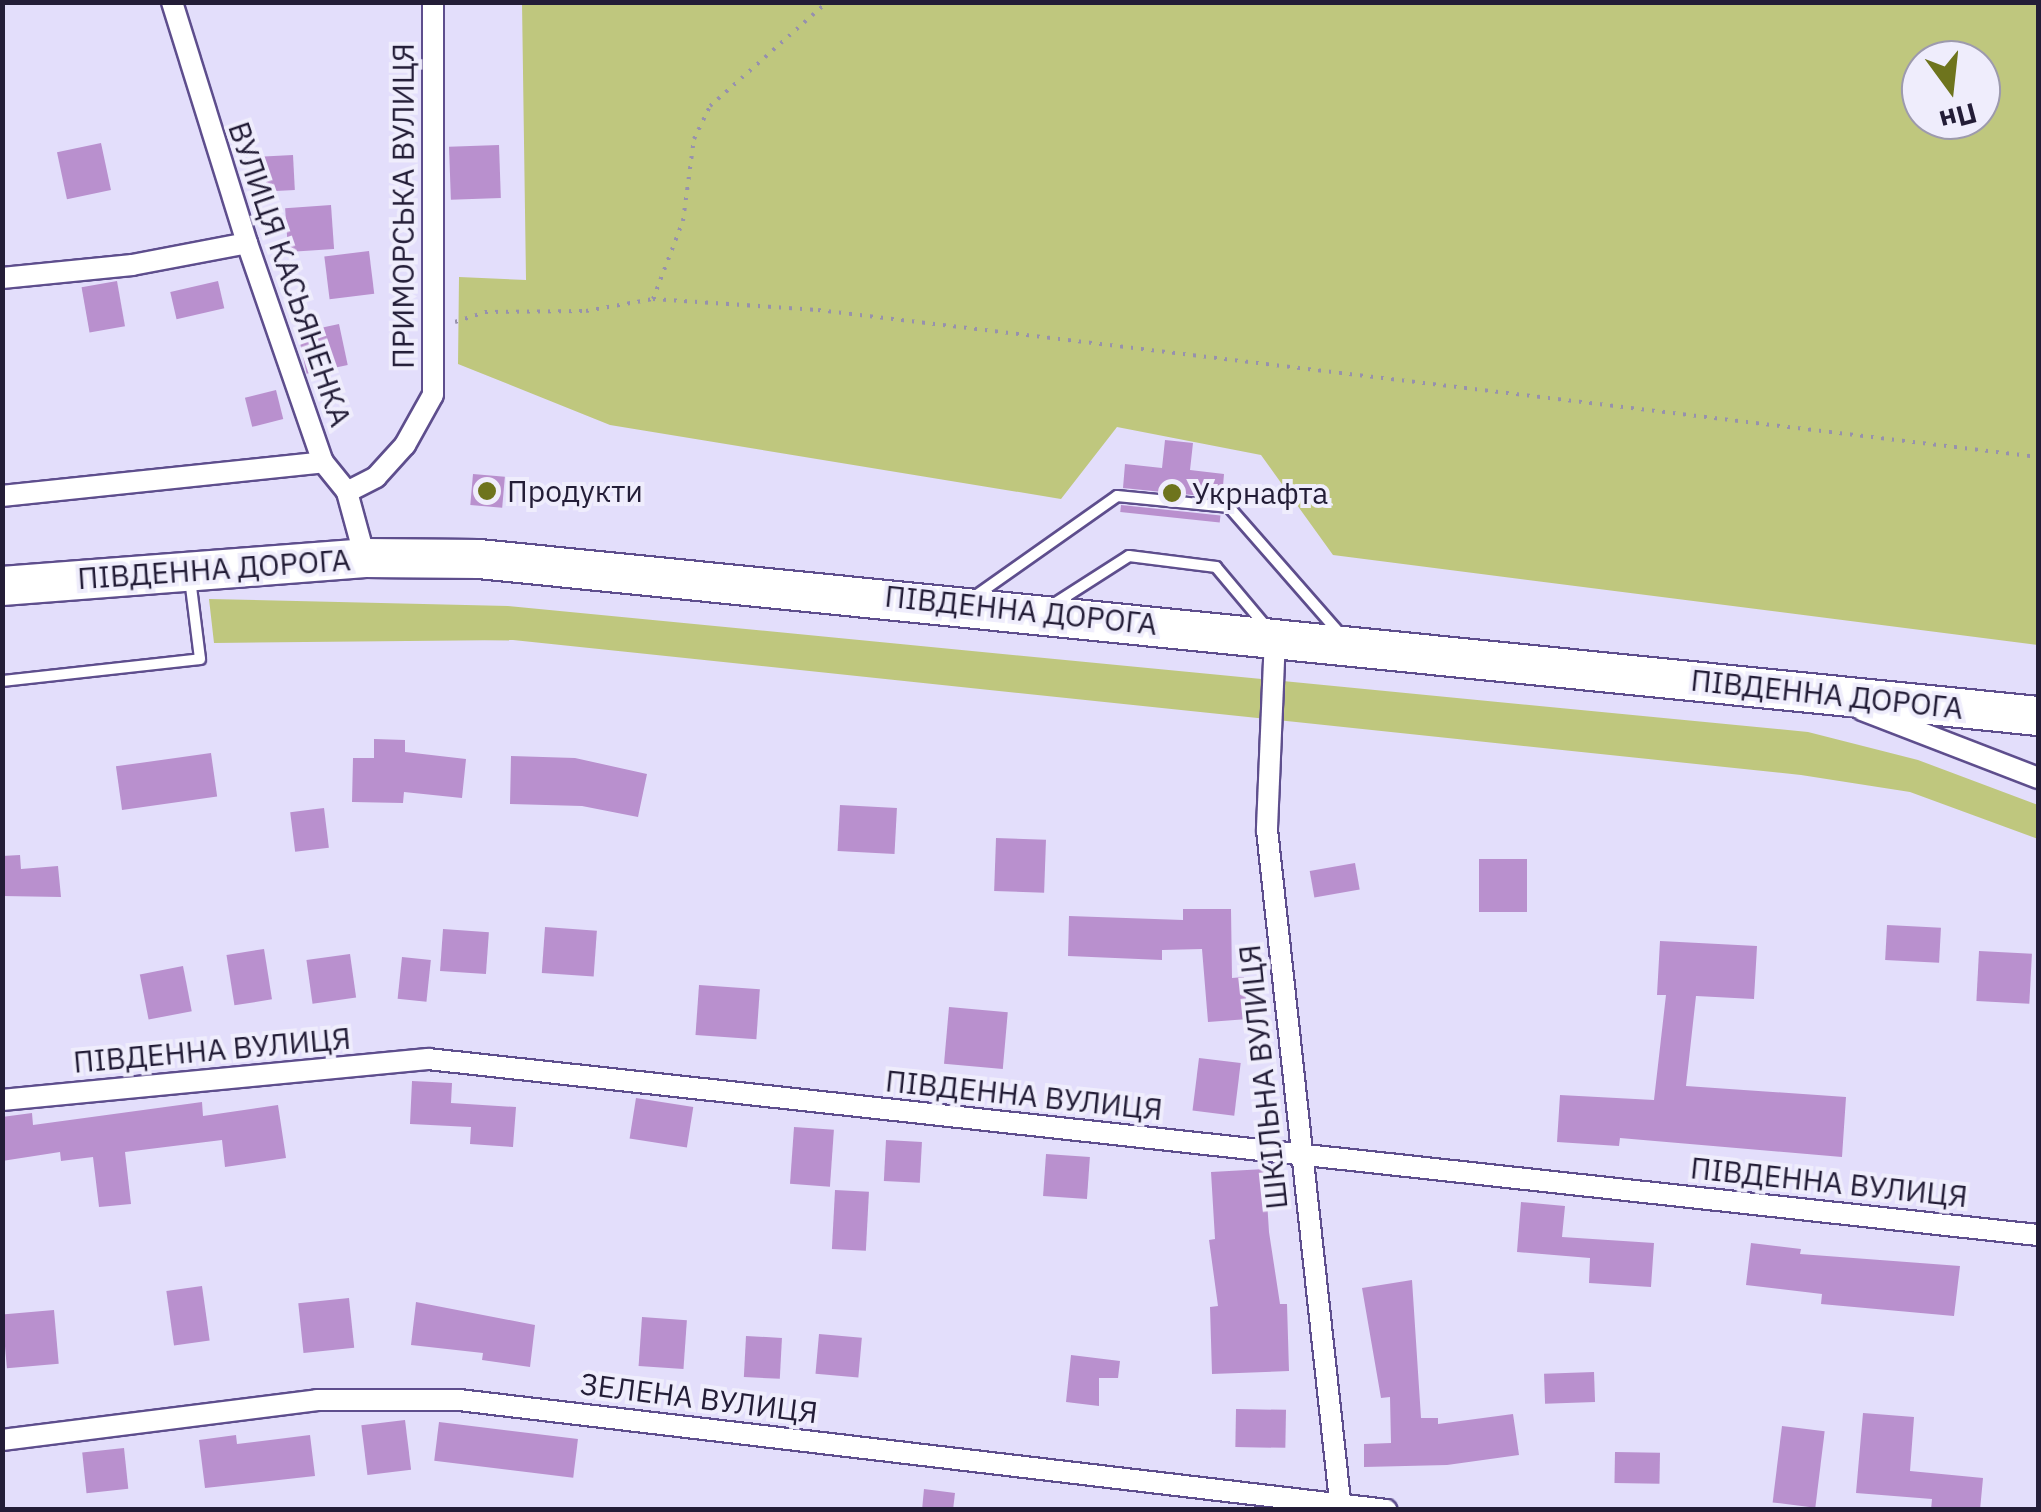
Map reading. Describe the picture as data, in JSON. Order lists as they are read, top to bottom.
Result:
{
  "streets": {
    "highway": ["ПІВДЕННА ДОРОГА"],
    "street": [
      "ПРИМОРСЬКА ВУЛИЦЯ",
      "ВУЛИЦЯ КАСЬЯНЕНКА",
      "ПІВДЕННА ВУЛИЦЯ",
      "ШКІЛЬНА ВУЛИЦЯ",
      "ЗЕЛЕНА ВУЛИЦЯ"
    ]
  },
  "crossings": [
    ["ПРИМОРСЬКА ВУЛИЦЯ", "ВУЛИЦЯ КАСЬЯНЕНКА"],
    ["ВУЛИЦЯ КАСЬЯНЕНКА", "ПІВДЕННА ДОРОГА"],
    ["ПІВДЕННА ДОРОГА", "ШКІЛЬНА ВУЛИЦЯ"],
    ["ПІВДЕННА ВУЛИЦЯ", "ШКІЛЬНА ВУЛИЦЯ"],
    ["ШКІЛЬНА ВУЛИЦЯ", "ЗЕЛЕНА ВУЛИЦЯ"]
  ],
  "places": ["Продукти", "Укрнафта"],
  "north": "bottom"
}
